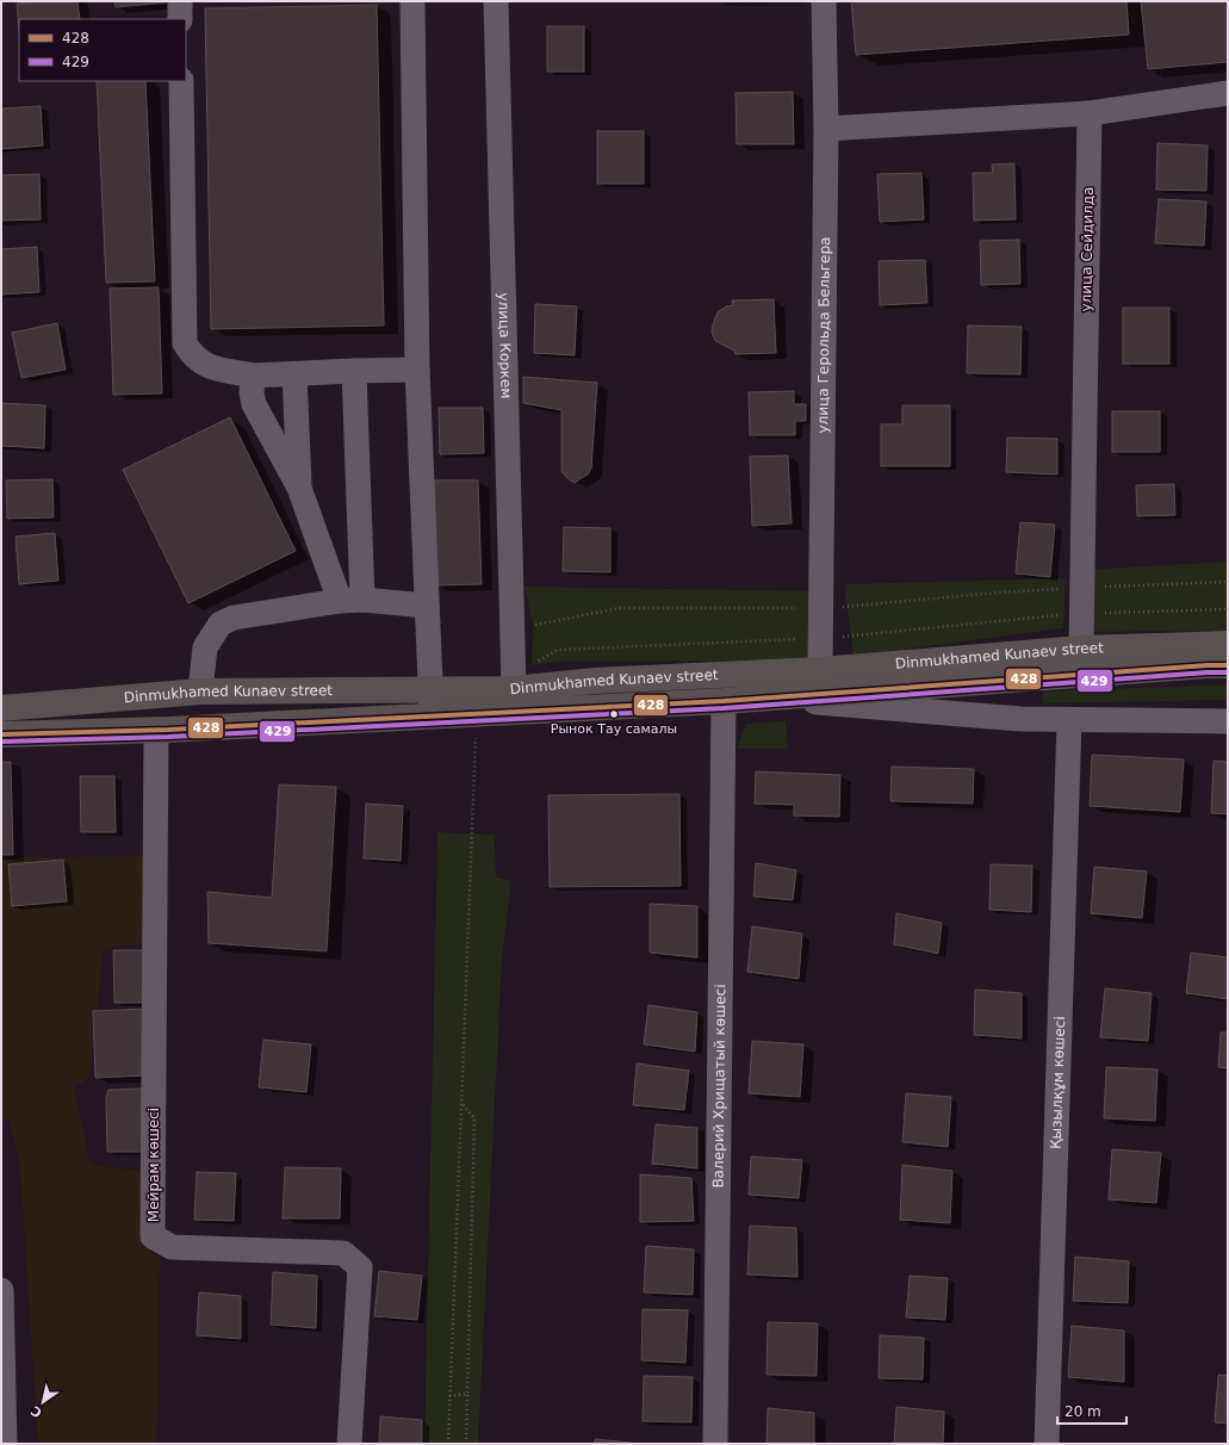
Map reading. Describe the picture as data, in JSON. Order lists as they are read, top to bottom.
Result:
{
  "streets": {
    "main road": ["Dinmukhamed Kunaev street"],
    "street": [
      "улица Сейдилда",
      "улица Герольда Бельгера",
      "улица Коркем",
      "Қызылқұм көшесі",
      "Валерий Хрищатый көшесі",
      "Мейрам көшесі"
    ]
  },
  "crossings": [
    ["улица Сейдилда", "Dinmukhamed Kunaev street"],
    ["улица Герольда Бельгера", "Dinmukhamed Kunaev street"],
    ["улица Коркем", "Dinmukhamed Kunaev street"],
    ["Dinmukhamed Kunaev street", "Валерий Хрищатый көшесі"],
    ["Dinmukhamed Kunaev street", "Мейрам көшесі"]
  ],
  "places": ["Рынок Тау самалы"],
  "lines": ["transit line 428", "transit line 429"],
  "legend": ["428", "429"],
  "scale_bar": "20 m",
  "north": "bottom left"
}
